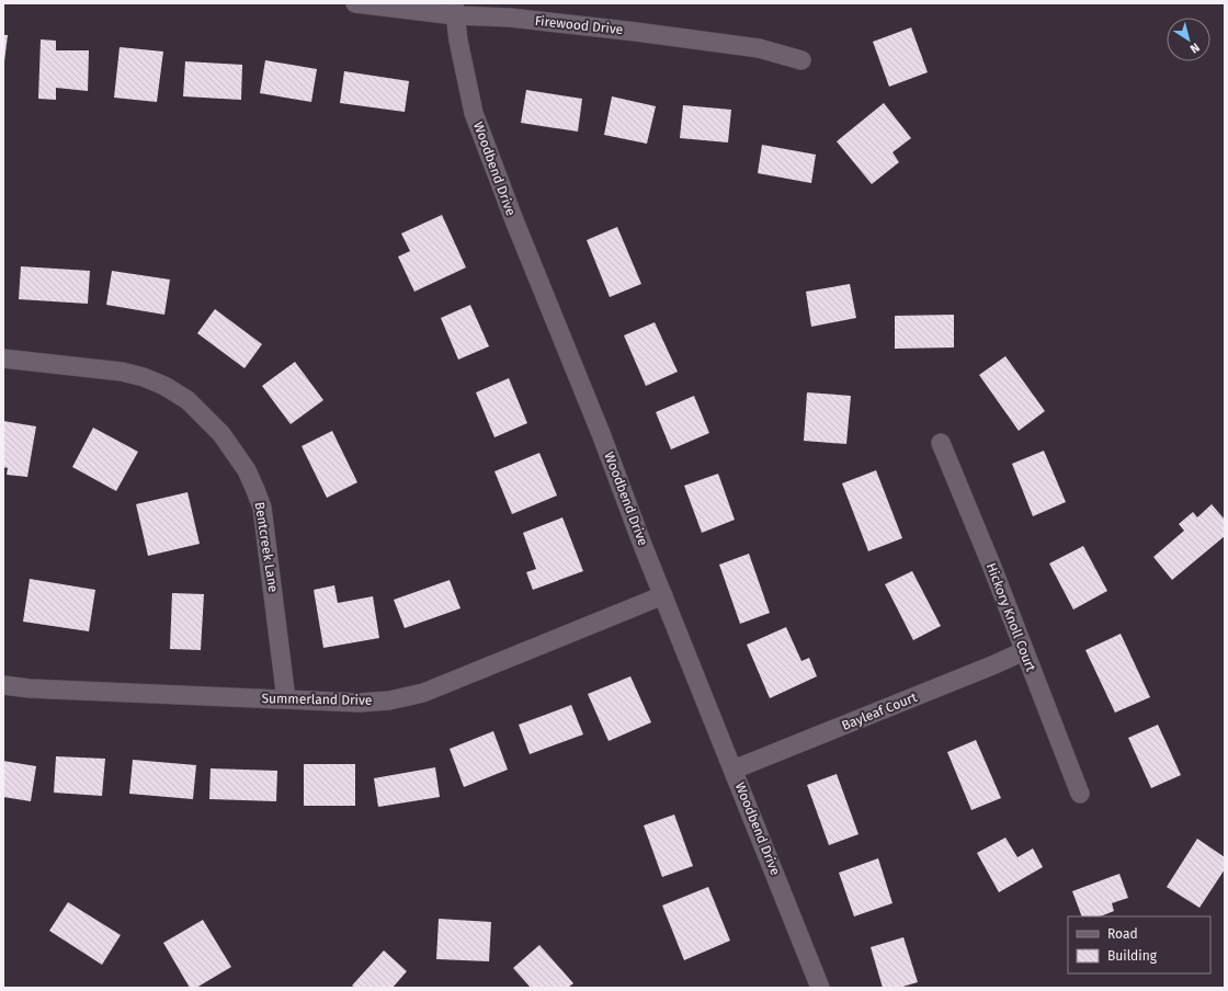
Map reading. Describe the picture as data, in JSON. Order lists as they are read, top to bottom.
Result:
{
  "streets": {
    "street": [
      "Firewood Drive",
      "Woodbend Drive",
      "Bentcreek Lane",
      "Hickory Knoll Court",
      "Summerland Drive",
      "Bayleaf Court"
    ]
  },
  "crossings": [
    ["Firewood Drive", "Woodbend Drive"],
    ["Woodbend Drive", "Summerland Drive"],
    ["Woodbend Drive", "Bayleaf Court"],
    ["Bentcreek Lane", "Summerland Drive"],
    ["Hickory Knoll Court", "Bayleaf Court"]
  ],
  "legend": ["Road", "Building"],
  "north": "bottom right"
}
